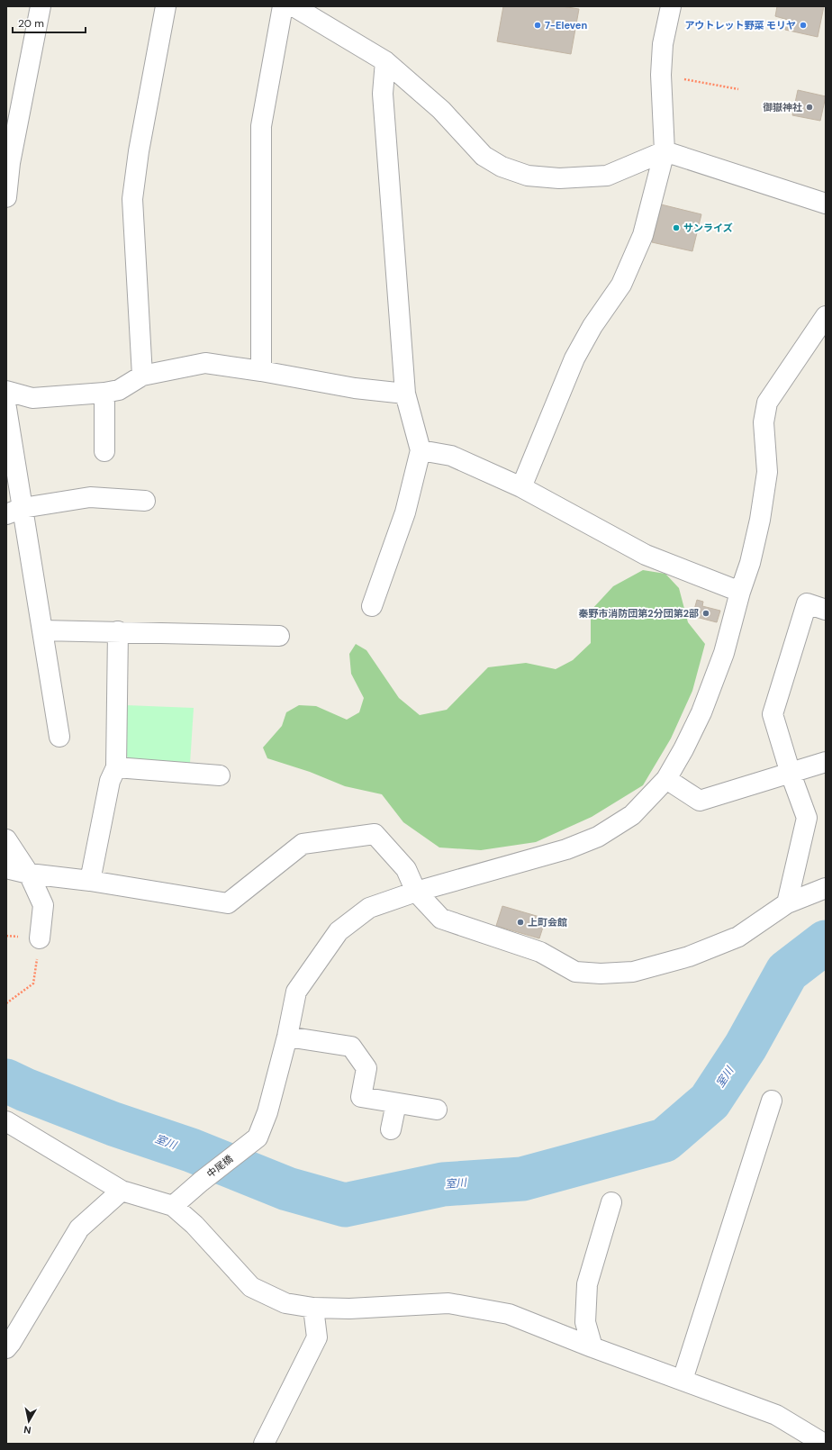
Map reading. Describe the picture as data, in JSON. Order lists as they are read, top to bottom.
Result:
{
  "streets": {
    "street": ["中尾橋"]
  },
  "water": ["室川"],
  "places": [
    "7-Eleven",
    "アウトレット野菜 モリヤ",
    "御嶽神社",
    "サンライズ",
    "秦野市消防団第2分団第2部",
    "上町会館"
  ],
  "scale_bar": "20 m",
  "north": "bottom"
}
